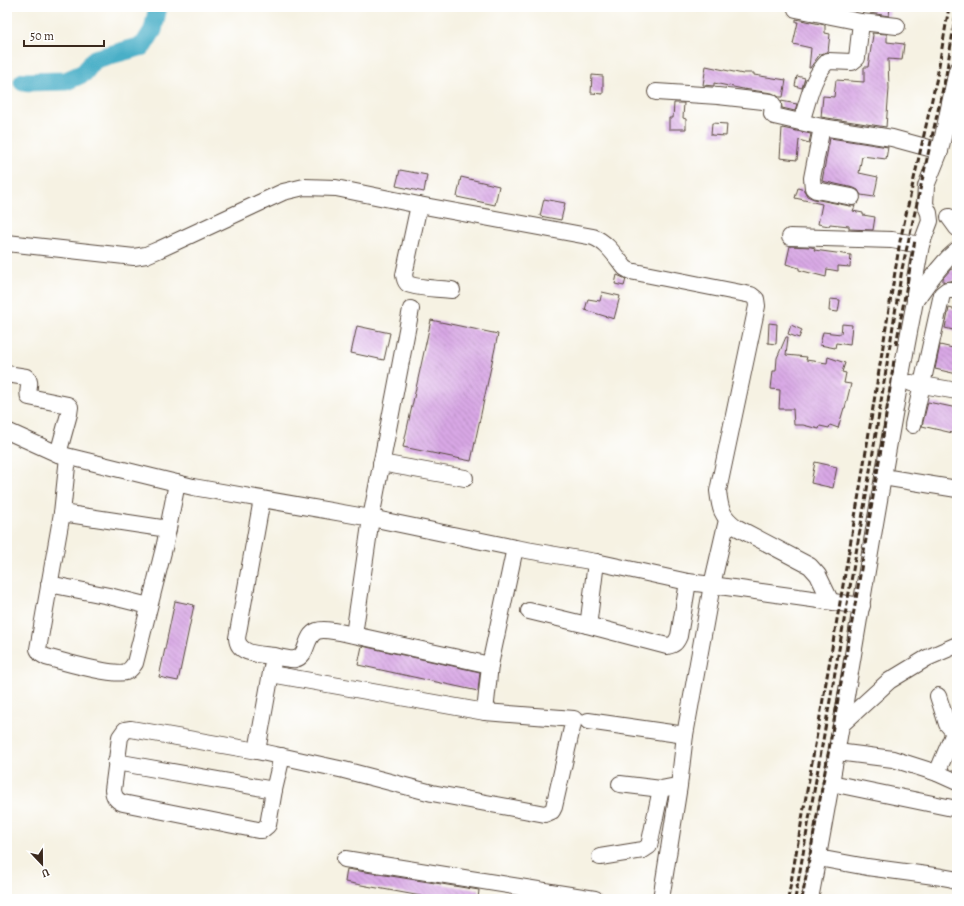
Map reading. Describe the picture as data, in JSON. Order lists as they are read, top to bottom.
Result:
{
  "scale_bar": "50 m",
  "north": "bottom"
}
